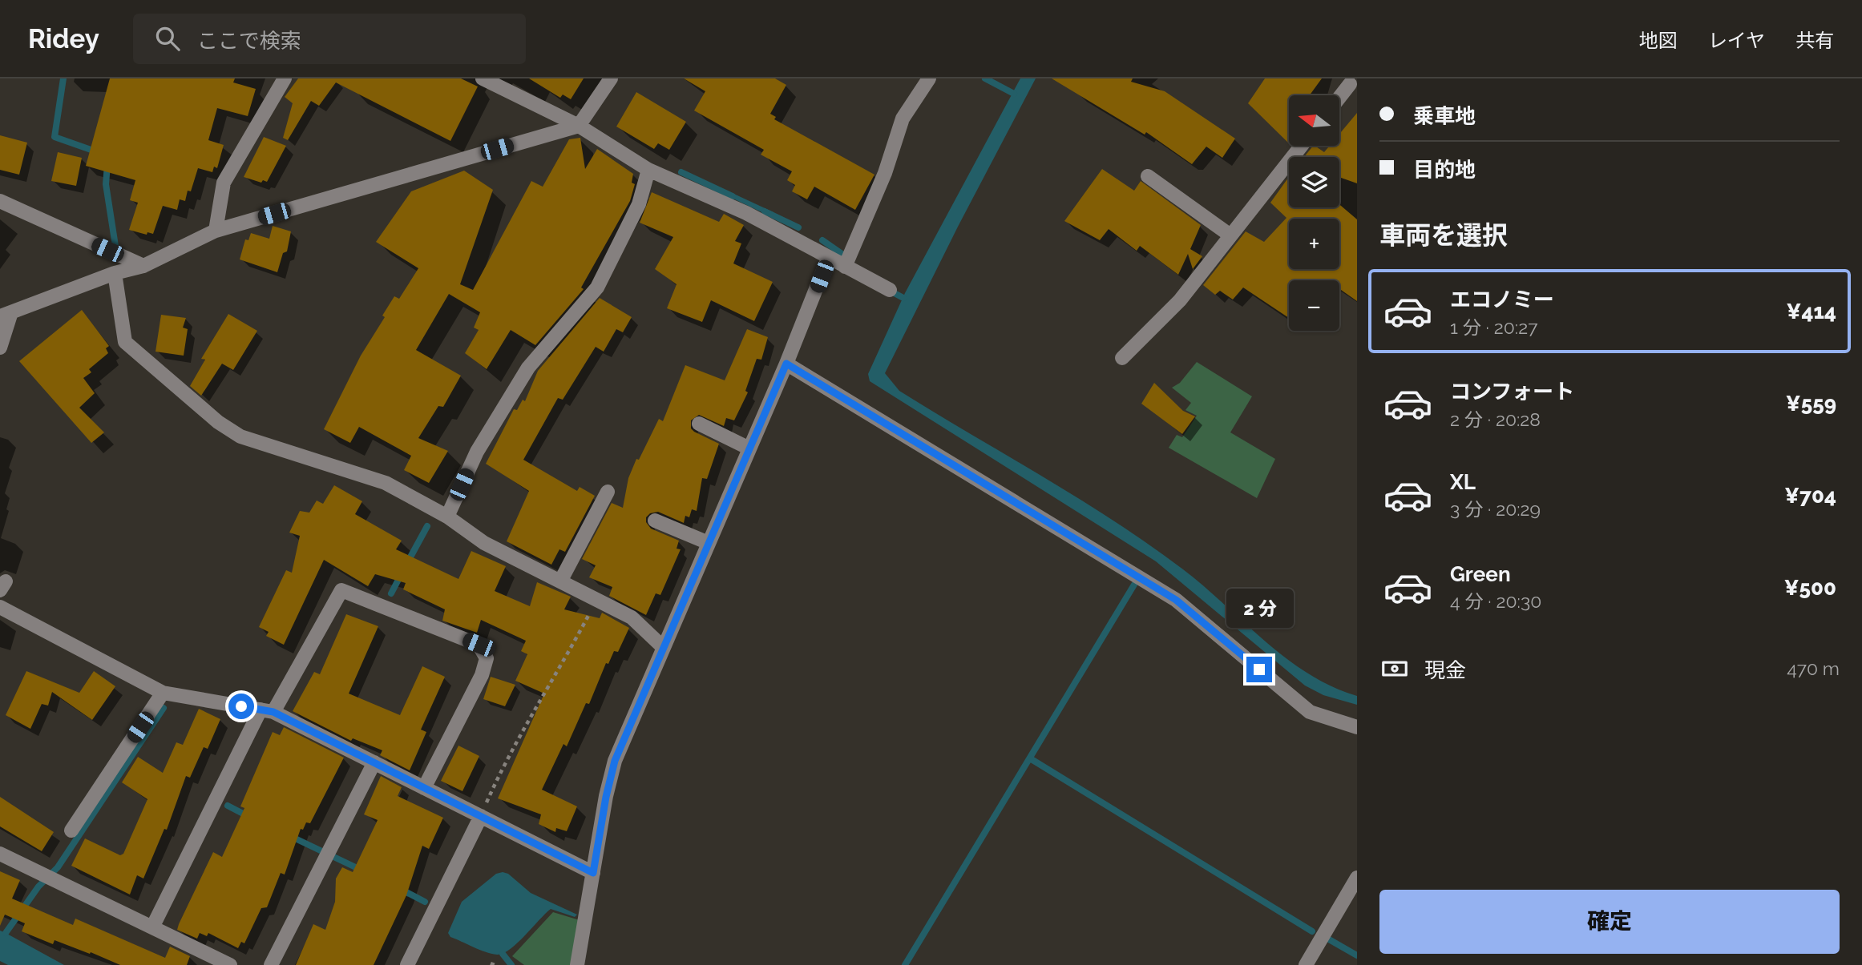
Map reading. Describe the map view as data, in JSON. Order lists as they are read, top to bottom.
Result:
{
  "north": "left",
  "page": {
    "header": "Ridey",
    "search": "ここで検索",
    "nav": ["地図", "レイヤ", "共有"],
    "banner": ["乗車地", "目的地"],
    "map_buttons": ["+", "−"],
    "heading": "車両を選択",
    "list": [
      {
        "name": "エコノミー",
        "note": "1 分 · 20:27",
        "value": "¥414"
      },
      {
        "name": "コンフォート",
        "note": "2 分 · 20:28",
        "value": "¥559"
      },
      {
        "name": "XL",
        "note": "3 分 · 20:29",
        "value": "¥704"
      },
      {
        "name": "Green",
        "note": "4 分 · 20:30",
        "value": "¥500"
      }
    ],
    "bubble": "2 分",
    "pay": ["現金", "470 m"],
    "buttons": "確定"
  }
}
